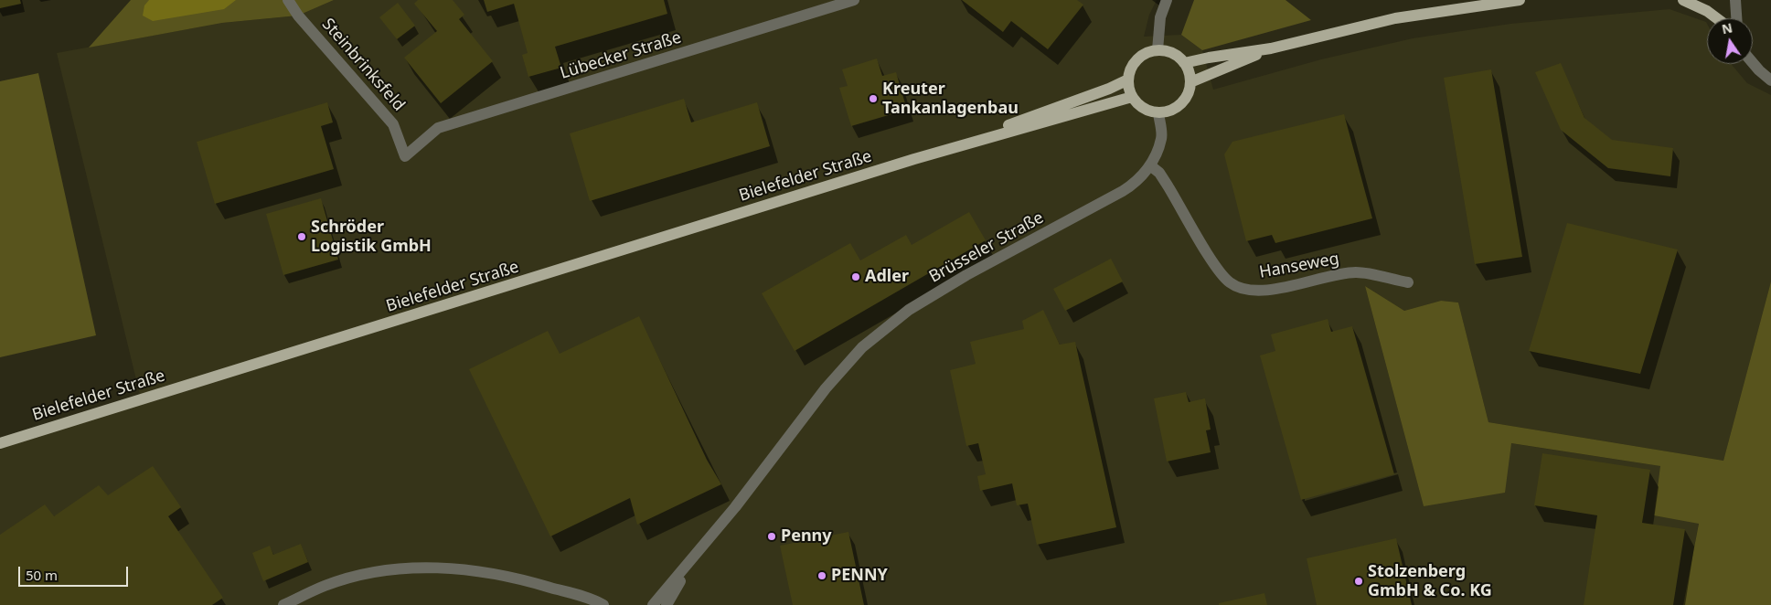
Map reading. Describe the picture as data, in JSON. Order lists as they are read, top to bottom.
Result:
{
  "streets": {
    "main road": ["Bielefelder Straße"],
    "street": [
      "Lübecker Straße",
      "Steinbrinksfeld",
      "Brüsseler Straße",
      "Hanseweg"
    ]
  },
  "crossings": [
    ["Lübecker Straße", "Steinbrinksfeld"],
    ["Bielefelder Straße", "Brüsseler Straße"],
    ["Brüsseler Straße", "Hanseweg"]
  ],
  "places": [
    "Kreuter Tankanlagenbau",
    "Schröder Logistik GmbH",
    "Adler",
    "Penny",
    "PENNY",
    "Stolzenberg GmbH & Co. KG"
  ],
  "scale_bar": "50 m",
  "north": "top"
}
